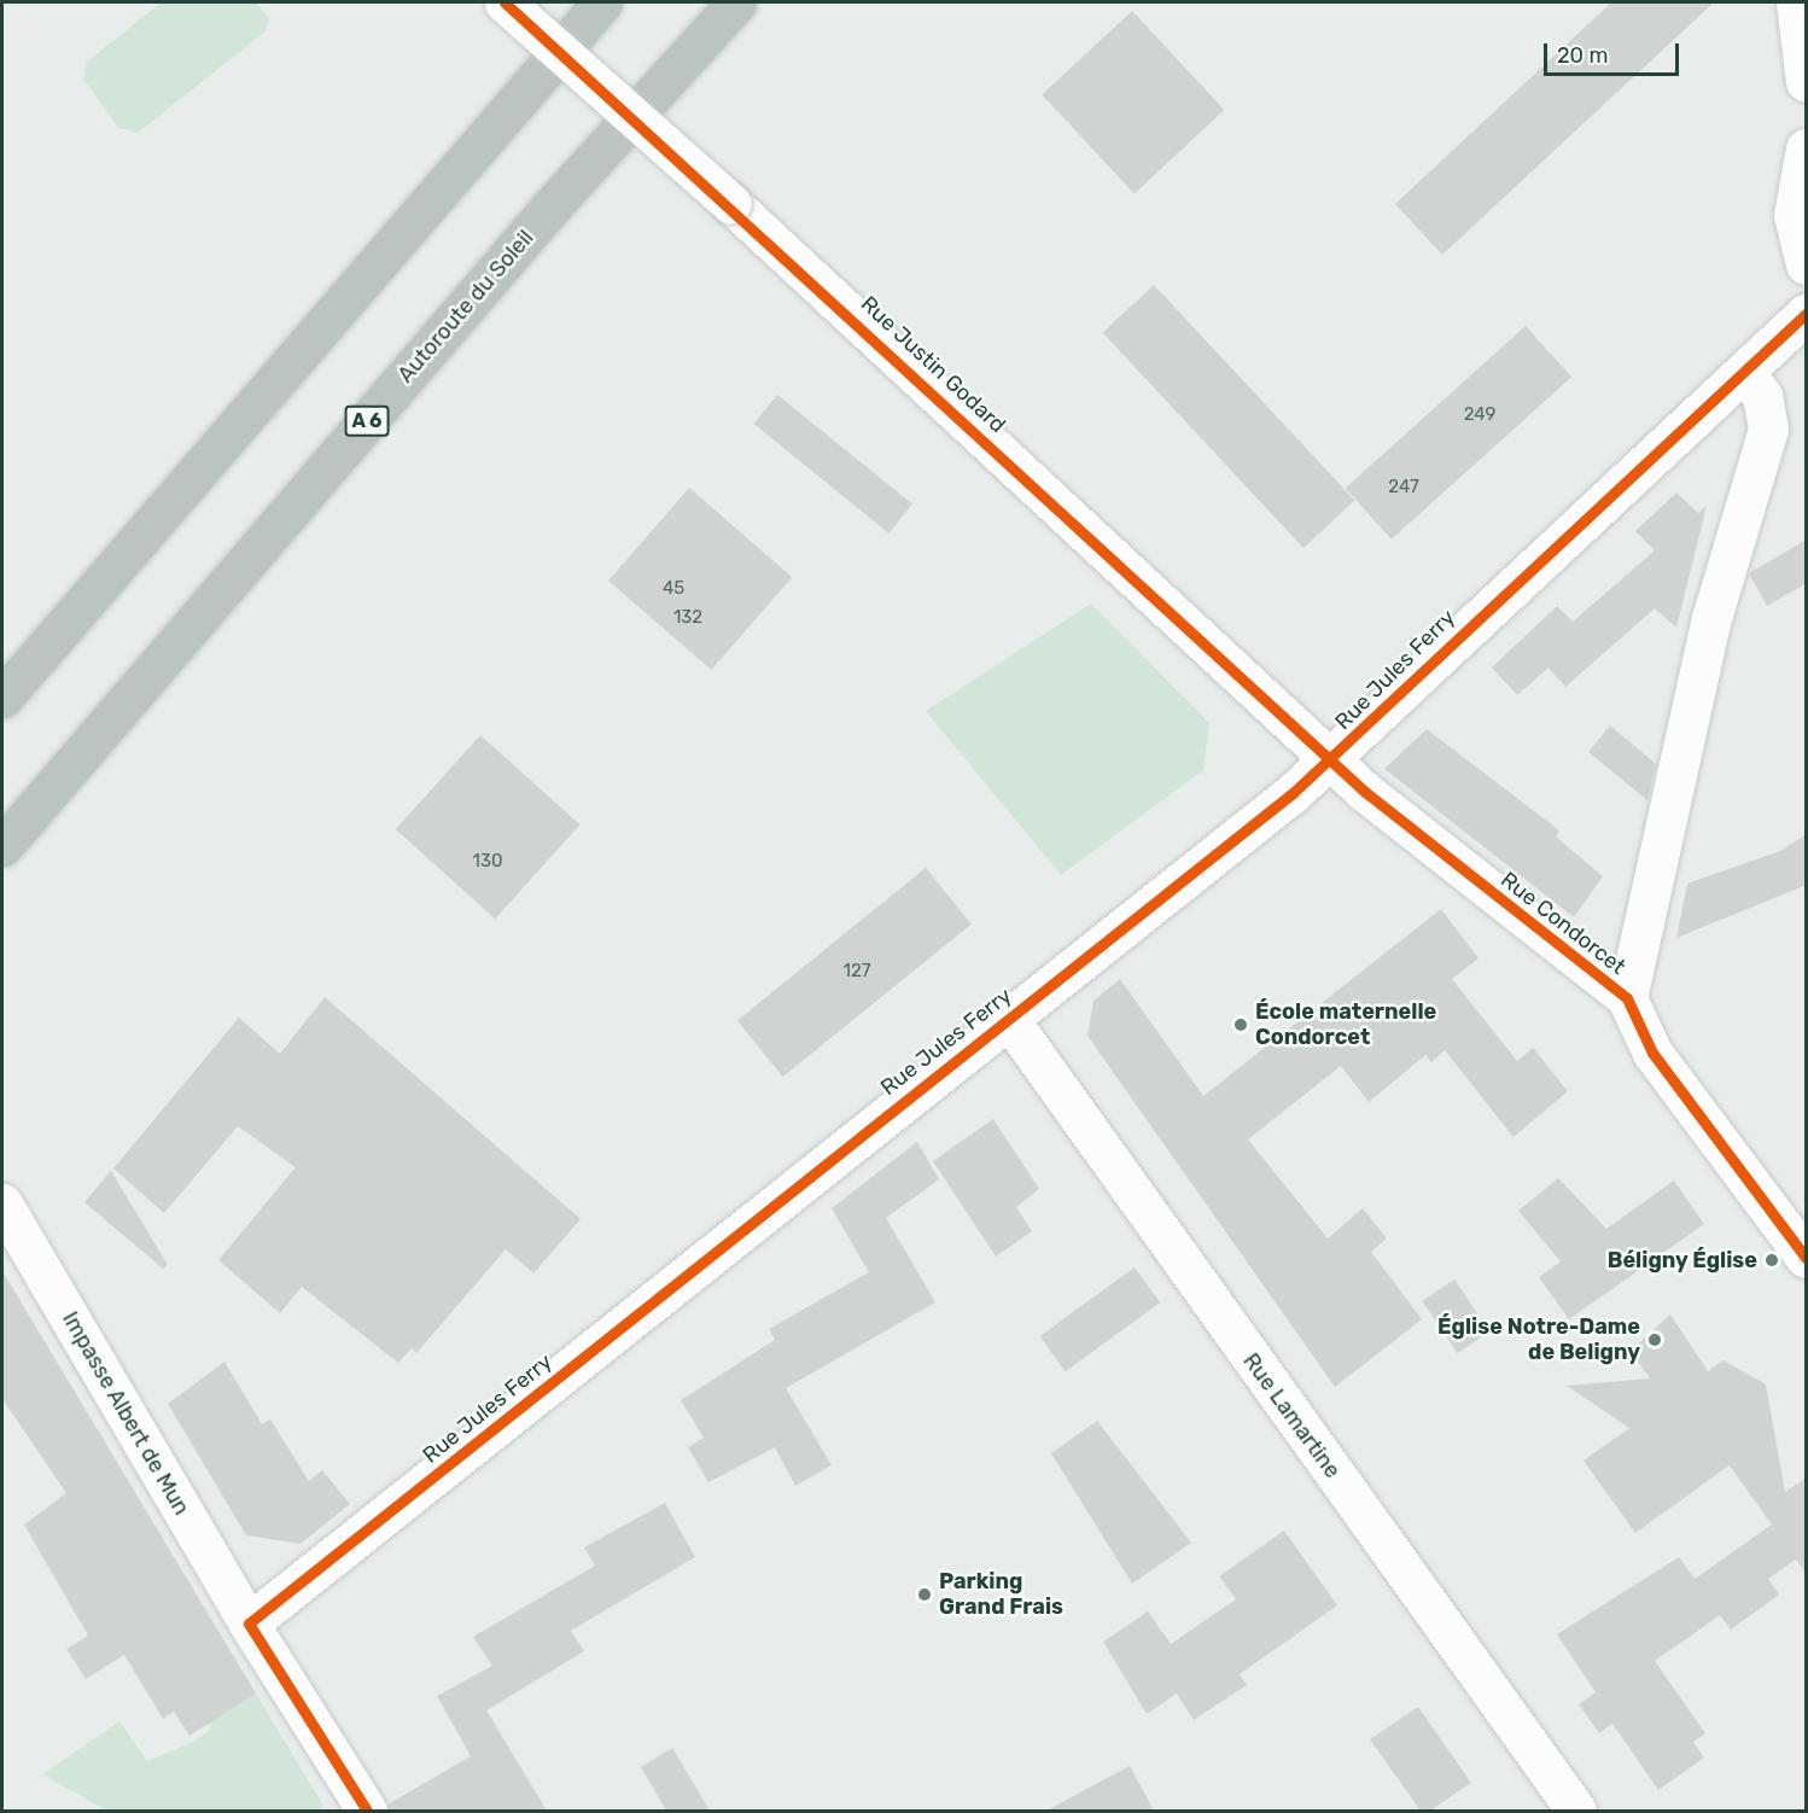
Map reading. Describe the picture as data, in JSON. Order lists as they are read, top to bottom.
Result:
{
  "streets": {
    "highway": ["Autoroute du Soleil", "A 6"],
    "street": [
      "Rue Justin Godard",
      "Rue Jules Ferry",
      "Rue Condorcet",
      "Impasse Albert de Mun",
      "Rue Lamartine"
    ]
  },
  "crossings": [
    ["Rue Justin Godard", "Rue Jules Ferry"],
    ["Rue Justin Godard", "Rue Condorcet"],
    ["Rue Jules Ferry", "Rue Condorcet"],
    ["Rue Jules Ferry", "Impasse Albert de Mun"],
    ["Rue Jules Ferry", "Rue Lamartine"]
  ],
  "places": [
    "École maternelle Condorcet",
    "Béligny Église",
    "Église Notre-Dame de Beligny",
    "Parking Grand Frais"
  ],
  "house_numbers": [
    "249",
    "247",
    "45",
    "132",
    "130",
    "127"
  ],
  "scale_bar": "20 m"
}
